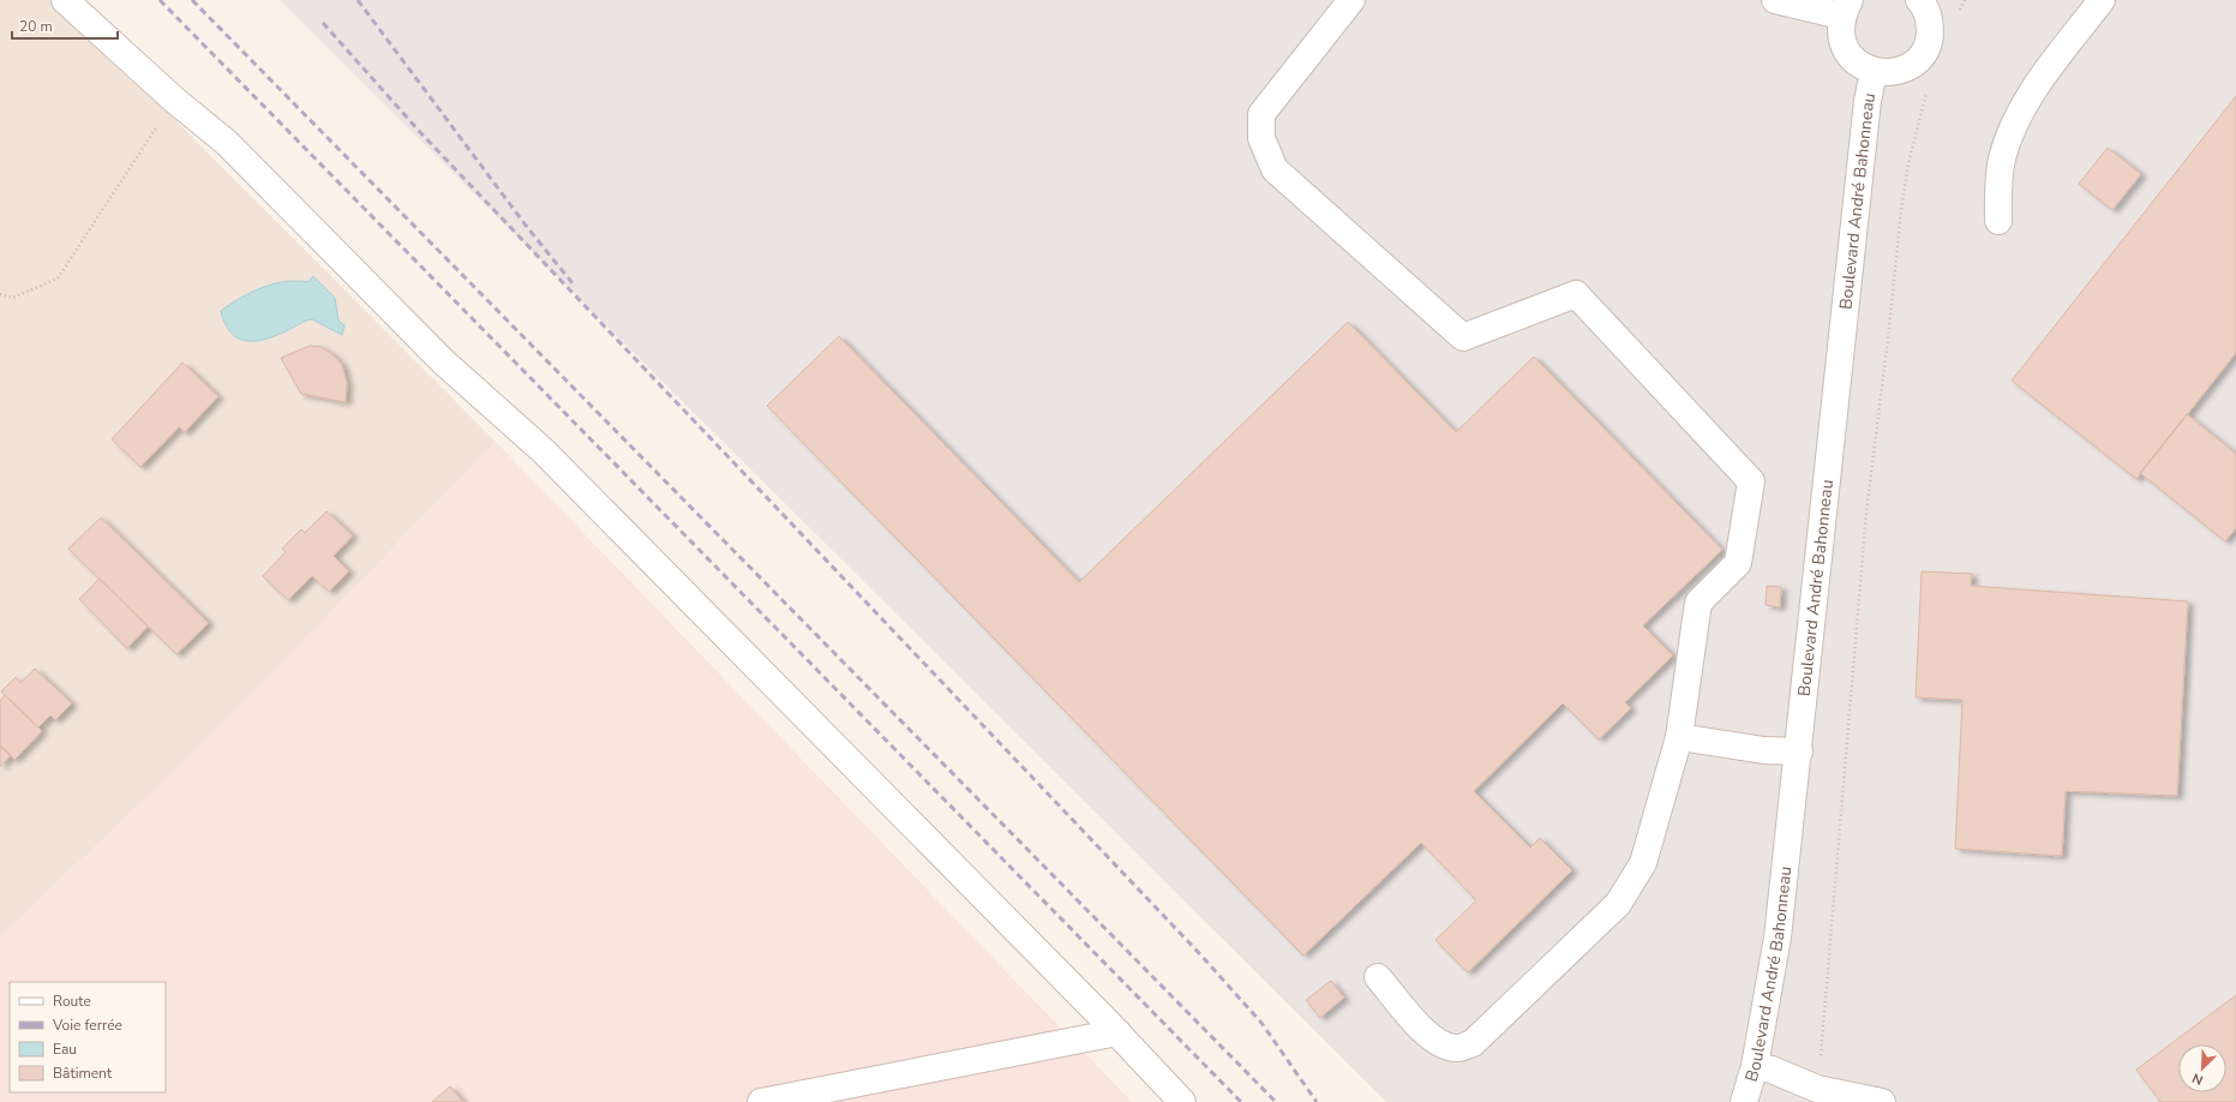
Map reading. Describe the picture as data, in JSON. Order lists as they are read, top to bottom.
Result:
{
  "streets": {
    "street": ["Boulevard André Bahonneau"]
  },
  "legend": [
    "Route",
    "Voie ferrée",
    "Eau",
    "Bâtiment"
  ],
  "scale_bar": "20 m",
  "north": "bottom left"
}
